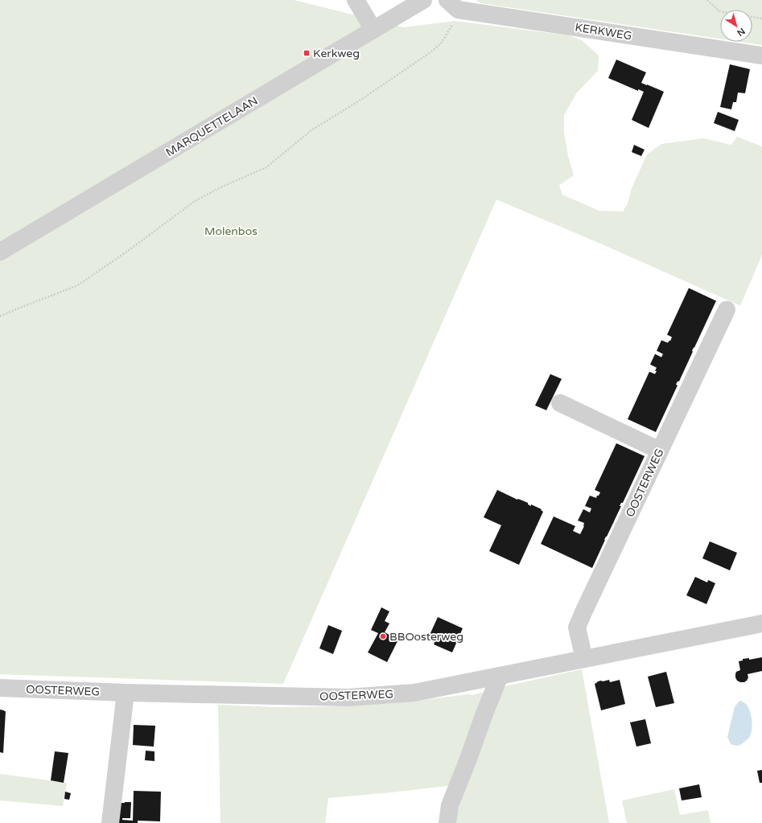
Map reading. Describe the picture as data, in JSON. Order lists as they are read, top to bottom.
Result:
{
  "streets": {
    "street": ["KERKWEG", "MARQUETTELAAN", "OOSTERWEG"]
  },
  "parks": ["Molenbos"],
  "places": {
    "transit": ["Kerkweg"],
    "other": ["BBOosterweg"]
  },
  "north": "bottom right"
}
